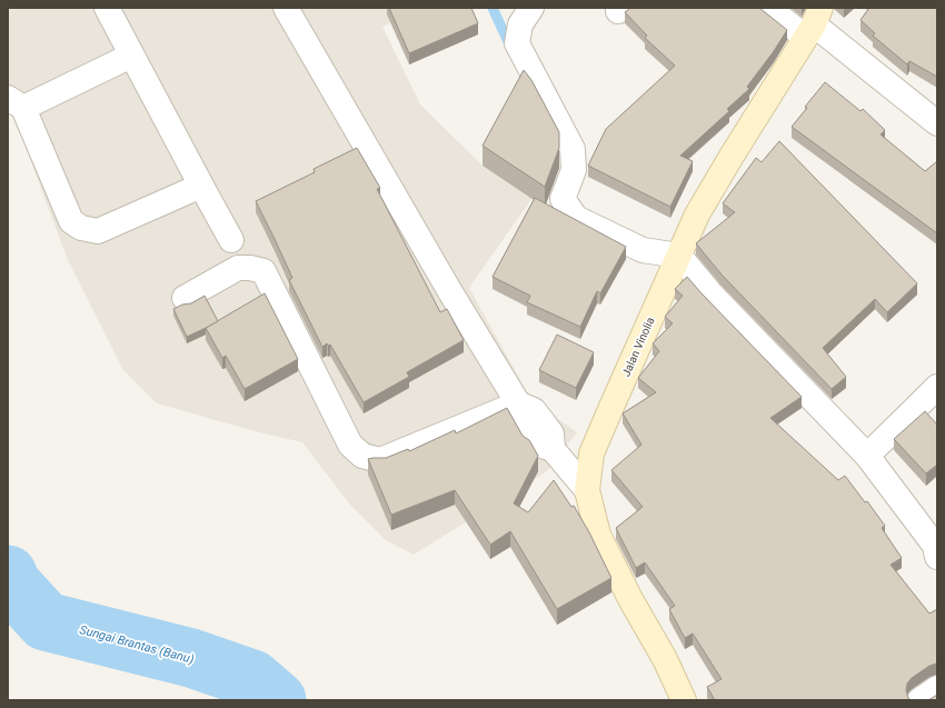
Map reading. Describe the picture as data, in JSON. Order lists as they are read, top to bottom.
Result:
{
  "streets": {
    "street": ["Jalan Vinolia"]
  },
  "water": ["Sungai Brantas (Banu)"]
}
